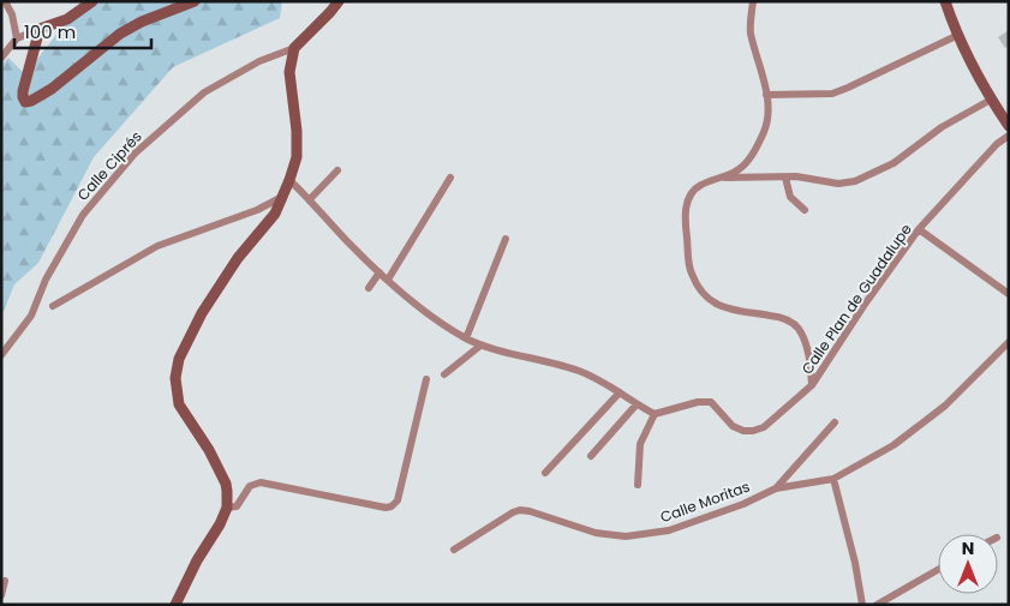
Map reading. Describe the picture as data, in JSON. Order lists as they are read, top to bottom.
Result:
{
  "streets": {
    "street": ["Calle Ciprés", "Calle Plan de Guadalupe", "Calle Moritas"]
  },
  "scale_bar": "100 m",
  "north": "top"
}
